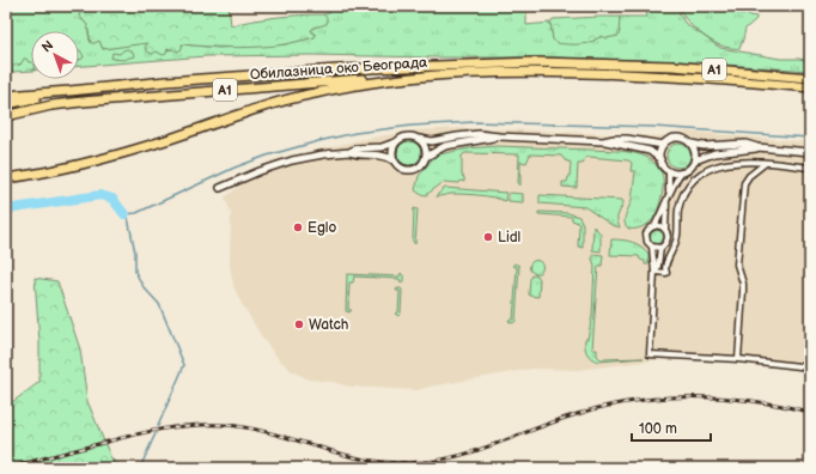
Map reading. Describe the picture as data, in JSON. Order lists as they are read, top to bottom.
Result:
{
  "streets": {
    "highway": ["Обилазница око Београда", "A1"]
  },
  "crossings": [
    ["Обилазница око Београда", "A1"]
  ],
  "places": ["Eglo", "Lidl", "Watch"],
  "scale_bar": "100 m",
  "north": "top left"
}
